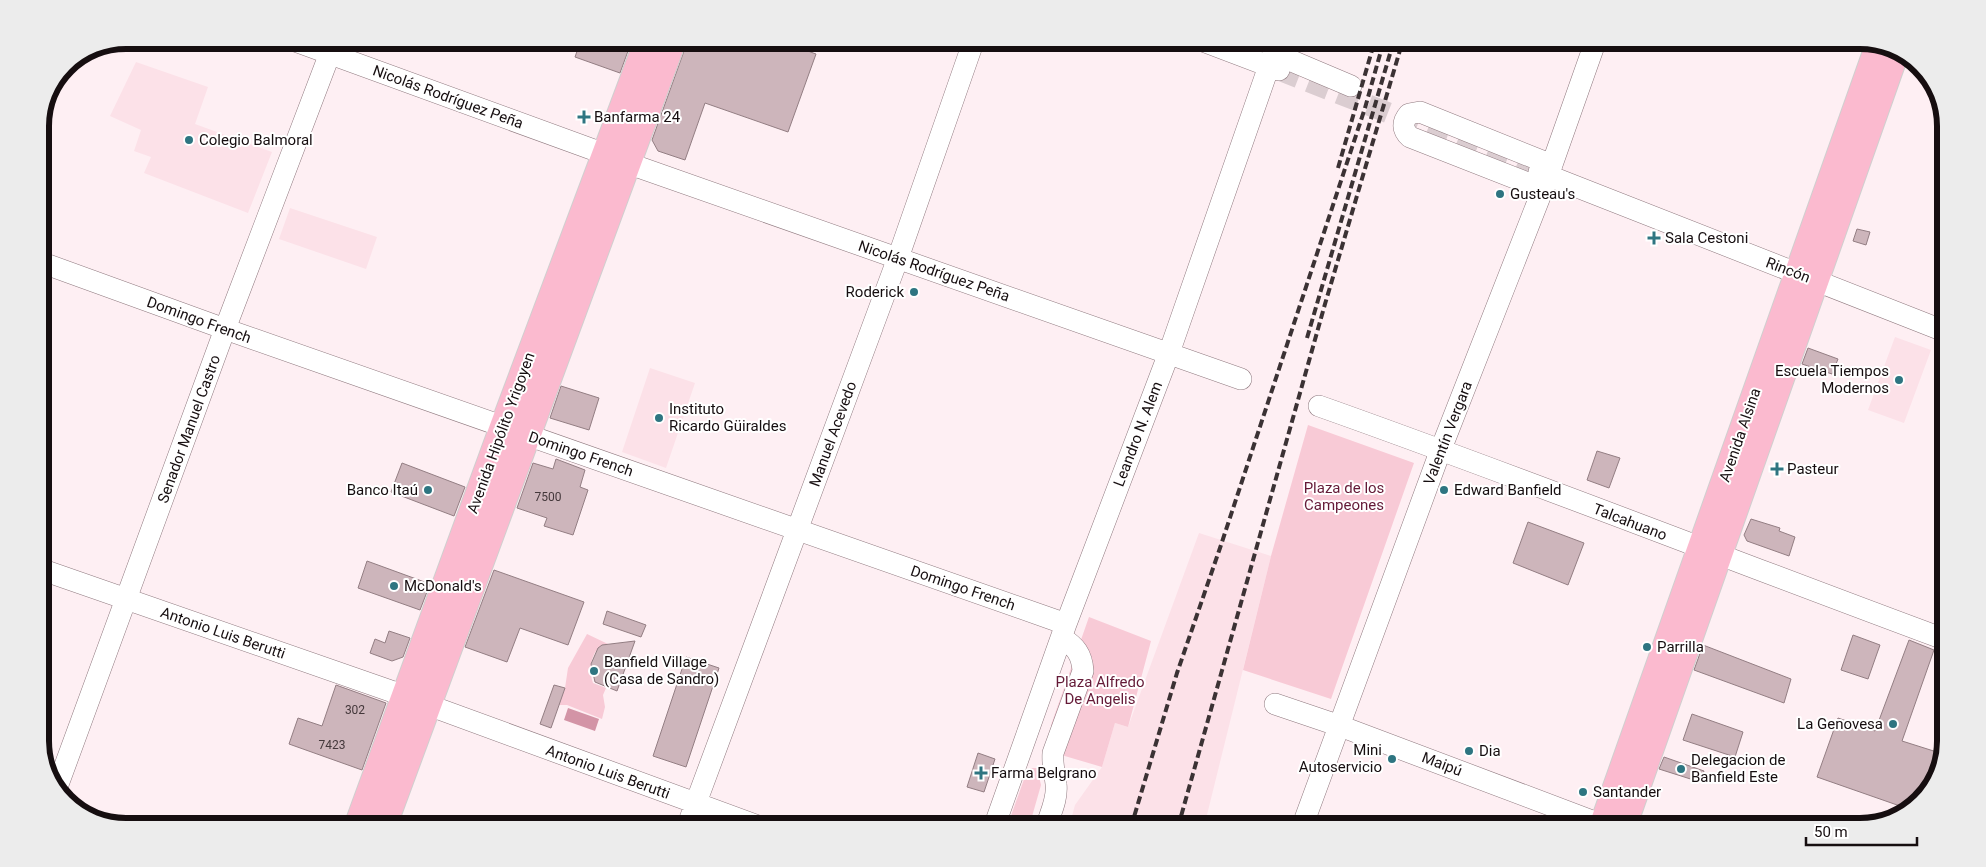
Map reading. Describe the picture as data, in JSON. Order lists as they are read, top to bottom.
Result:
{
  "streets": {
    "main road": ["Avenida Hipólito Yrigoyen", "Avenida Alsina"],
    "street": [
      "Nicolás Rodríguez Peña",
      "Rincón",
      "Domingo French",
      "Senador Manuel Castro",
      "Valentín Vergara",
      "Manuel Acevedo",
      "Leandro N. Alem",
      "Talcahuano",
      "Antonio Luis Berutti",
      "Maipú"
    ]
  },
  "crossings": [
    ["Nicolás Rodríguez Peña", "Avenida Hipólito Yrigoyen"],
    ["Nicolás Rodríguez Peña", "Manuel Acevedo"],
    ["Nicolás Rodríguez Peña", "Leandro N. Alem"],
    ["Rincón", "Valentín Vergara"],
    ["Rincón", "Avenida Alsina"],
    ["Domingo French", "Senador Manuel Castro"],
    ["Domingo French", "Avenida Hipólito Yrigoyen"],
    ["Domingo French", "Manuel Acevedo"],
    ["Domingo French", "Leandro N. Alem"],
    ["Senador Manuel Castro", "Antonio Luis Berutti"],
    ["Avenida Hipólito Yrigoyen", "Antonio Luis Berutti"],
    ["Valentín Vergara", "Talcahuano"],
    ["Valentín Vergara", "Maipú"],
    ["Manuel Acevedo", "Antonio Luis Berutti"],
    ["Avenida Alsina", "Talcahuano"]
  ],
  "parks": ["Plaza de los Campeones", "Plaza Alfredo De Angelis"],
  "places": {
    "health": [
      "Banfarma 24",
      "Sala Cestoni",
      "Pasteur",
      "Farma Belgrano"
    ],
    "other": [
      "Colegio Balmoral",
      "Gusteau's",
      "Roderick",
      "Escuela Tiempos Modernos",
      "Instituto Ricardo Güiraldes",
      "Banco Itaú",
      "Edward Banfield",
      "McDonald's",
      "Parrilla",
      "Banfield Village (Casa de Sandro)",
      "La Genovesa",
      "Dia",
      "Mini Autoservicio",
      "Delegacion de Banfield Este",
      "Santander"
    ]
  },
  "house_numbers": ["7500", "302", "7423"],
  "scale_bar": "50 m"
}
